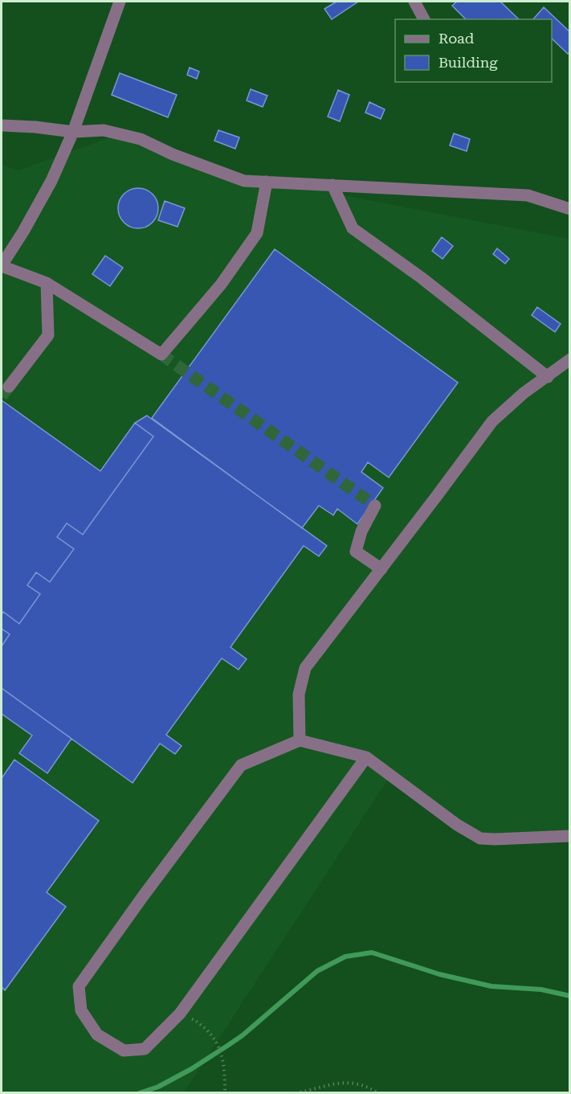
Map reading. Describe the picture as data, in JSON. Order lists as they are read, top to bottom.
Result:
{
  "legend": ["Road", "Building"]
}
